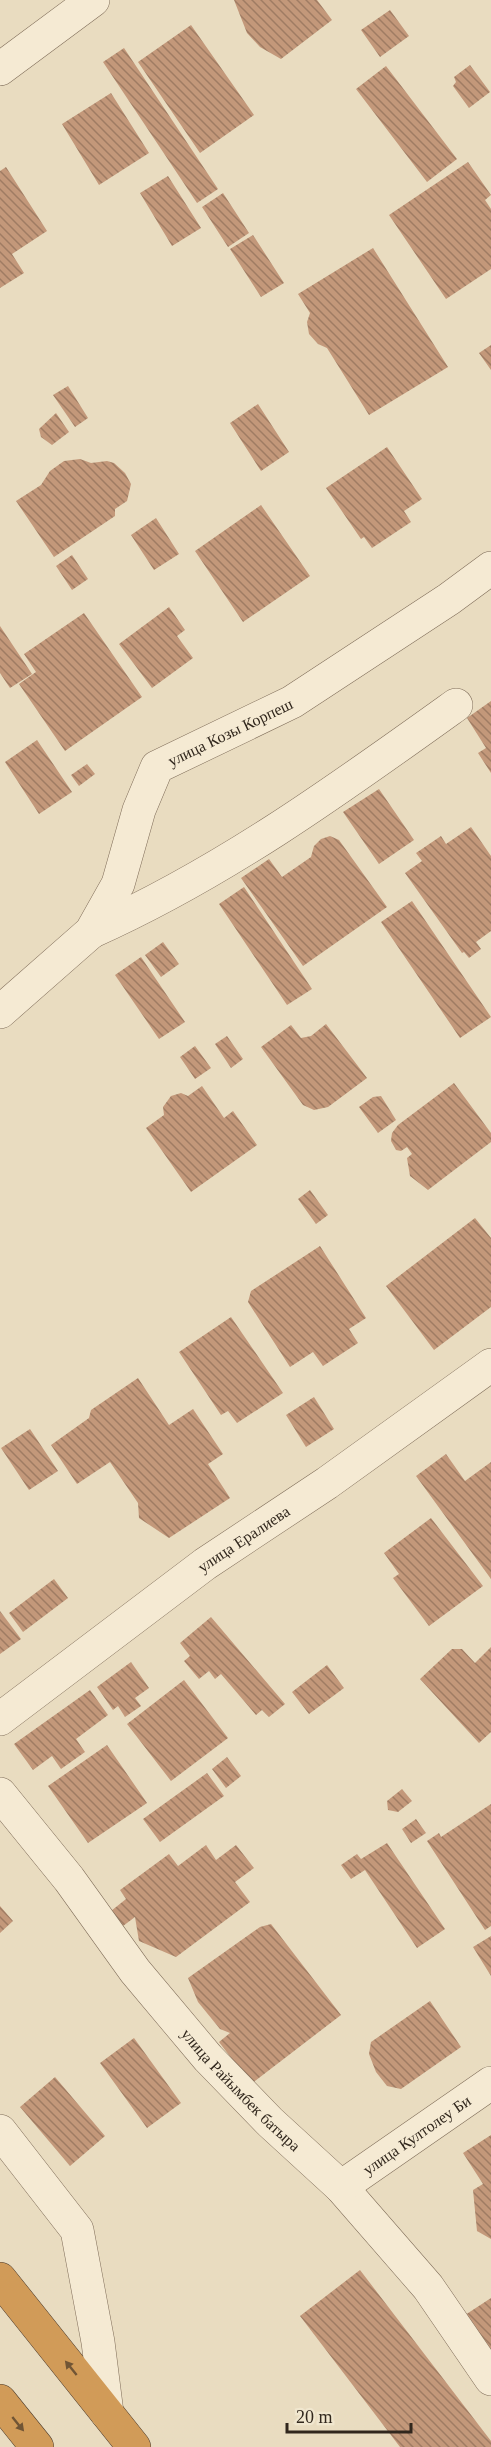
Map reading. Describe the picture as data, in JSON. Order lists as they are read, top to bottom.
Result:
{
  "streets": {
    "street": [
      "улица Козы Корпеш",
      "улица Ералиева",
      "улица Райымбек батыра",
      "улица Култолеу Би"
    ]
  },
  "crossings": [
    ["улица Райымбек батыра", "улица Култолеу Би"]
  ],
  "scale_bar": "20 m"
}
